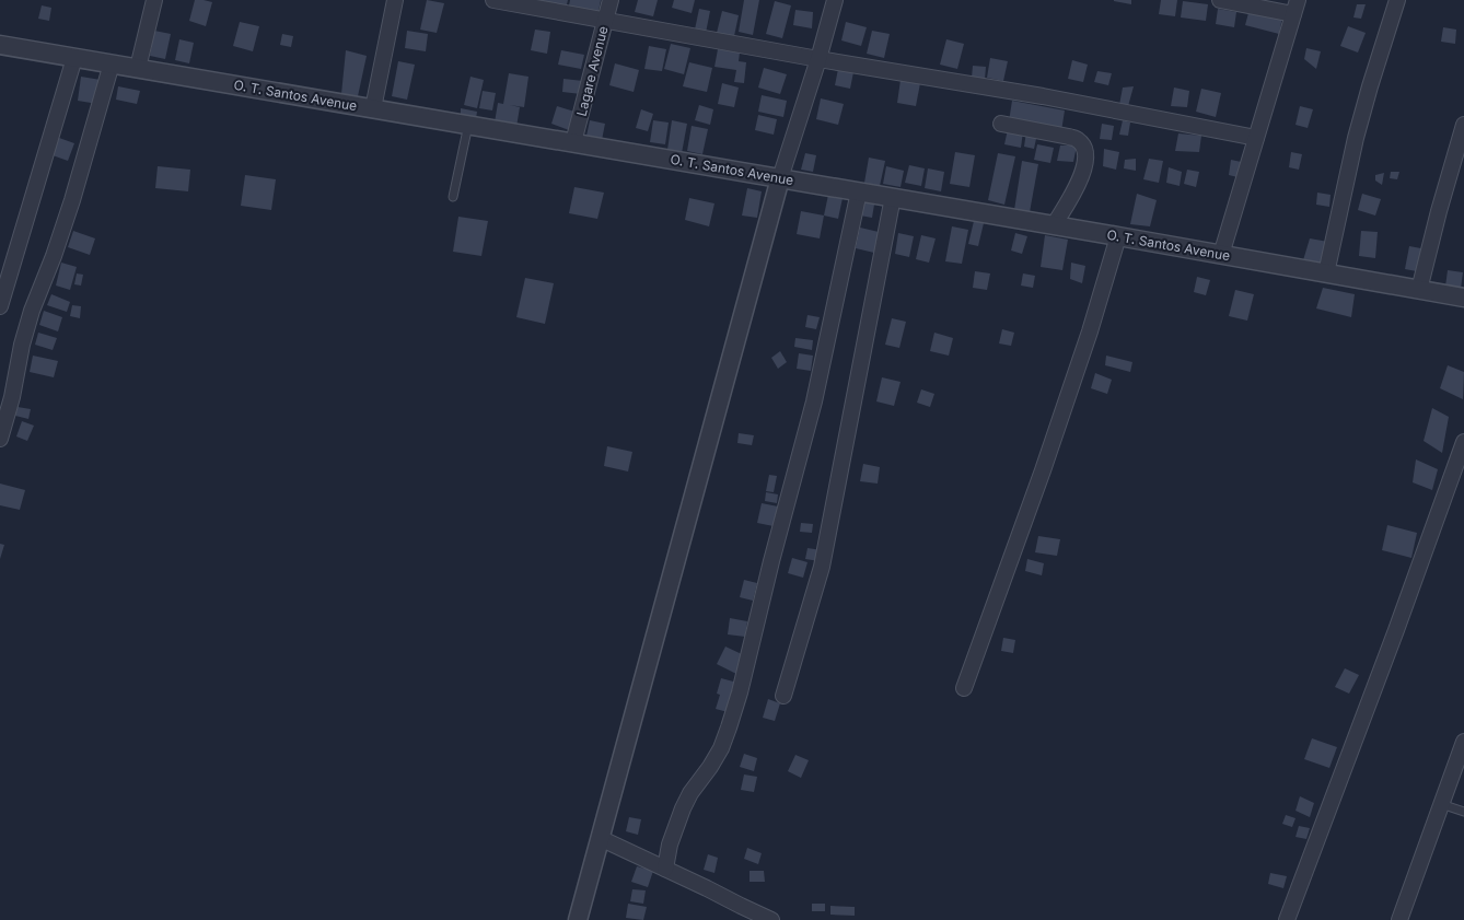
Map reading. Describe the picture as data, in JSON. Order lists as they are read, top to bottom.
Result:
{
  "streets": {
    "street": ["Lagare Avenue", "O. T. Santos Avenue"]
  },
  "crossings": [
    ["Lagare Avenue", "O. T. Santos Avenue"]
  ]
}
